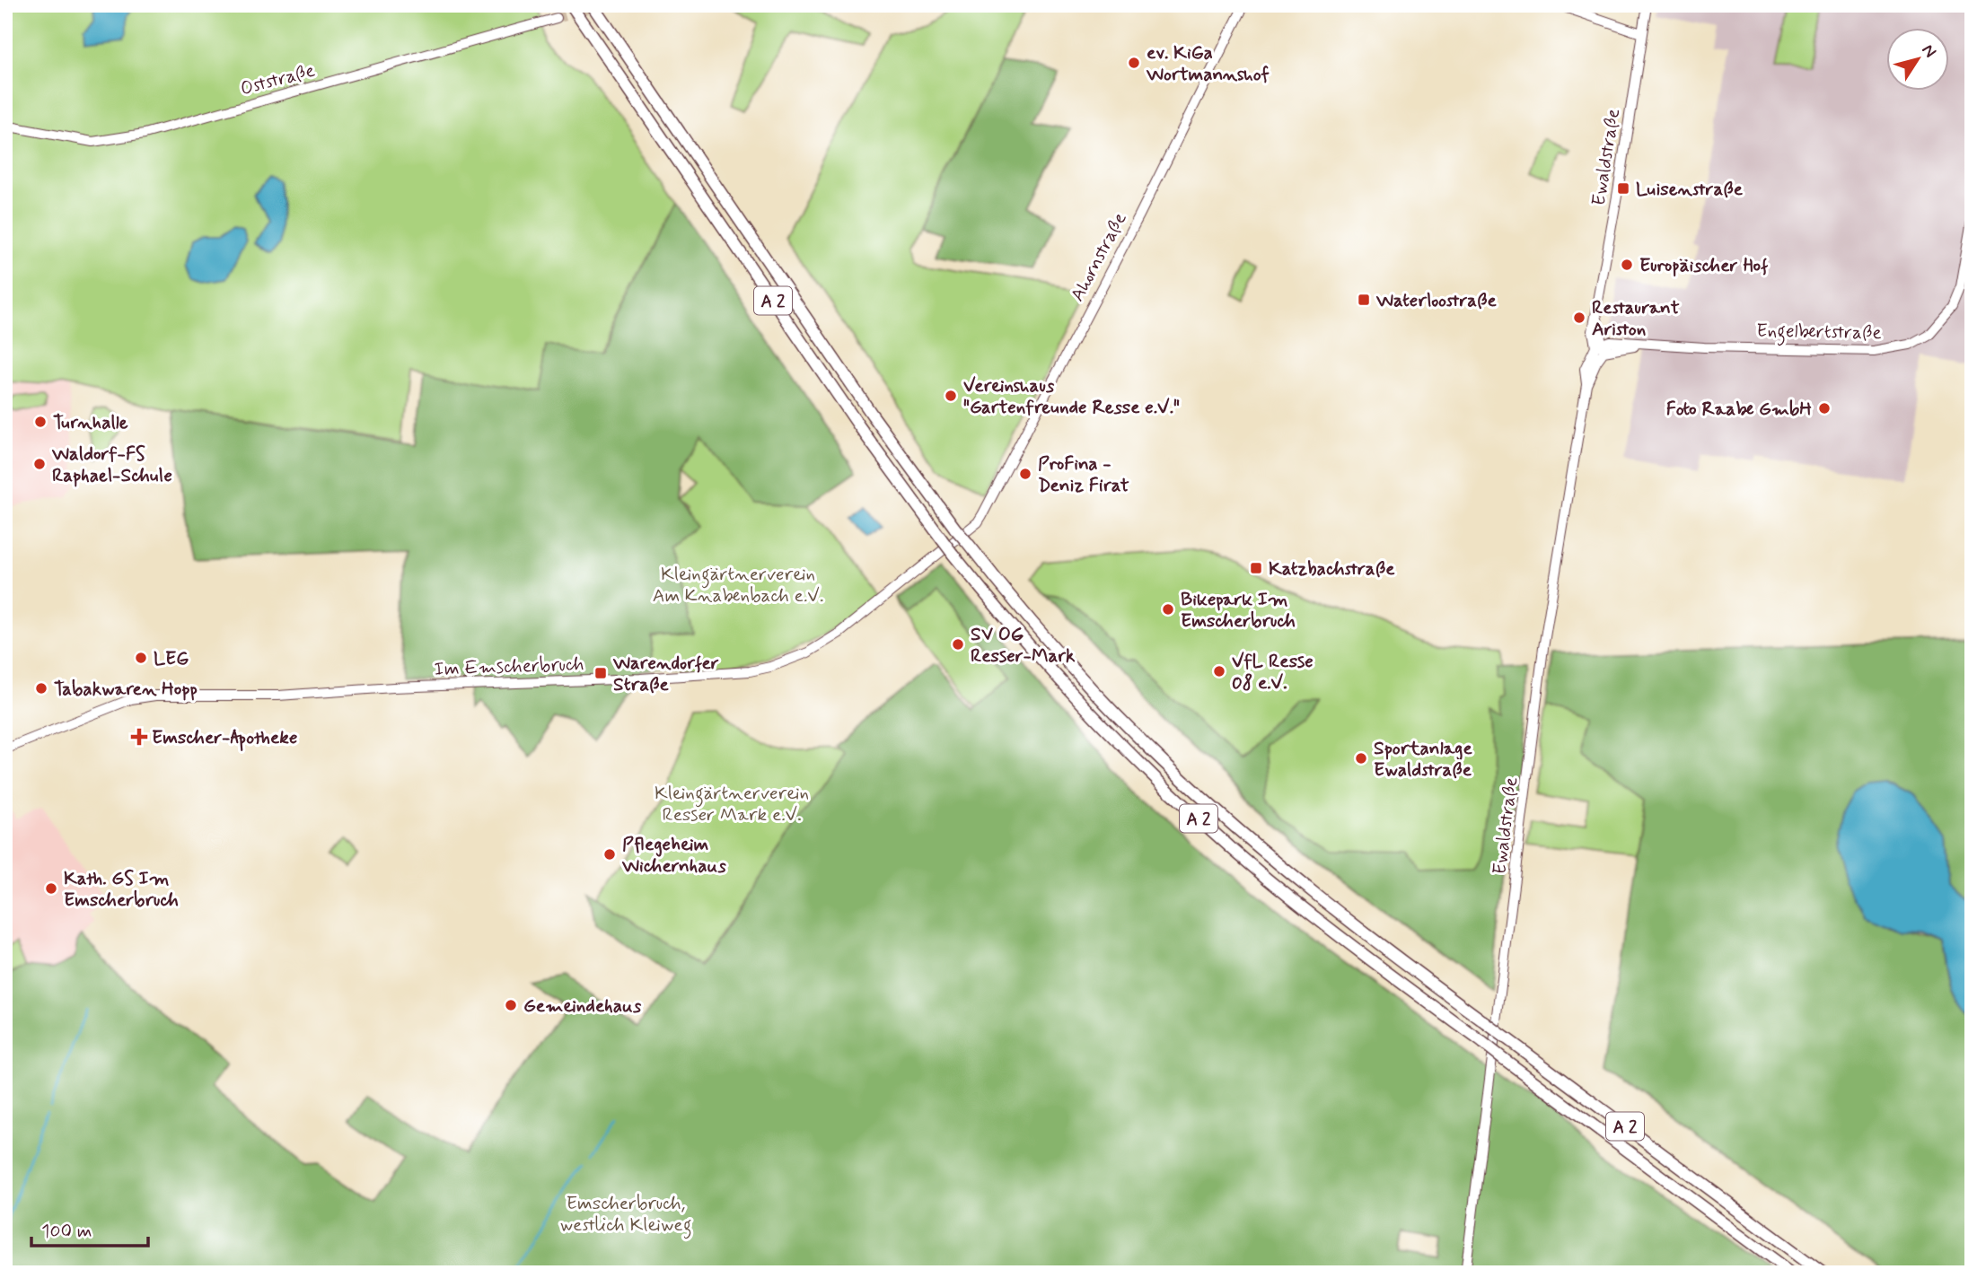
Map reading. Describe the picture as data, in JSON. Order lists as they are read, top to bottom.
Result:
{
  "streets": {
    "highway": ["A 2"],
    "street": [
      "Oststraße",
      "Ewaldstraße",
      "Ahornstraße",
      "Engelbertstraße",
      "Im Emscherbruch"
    ]
  },
  "crossings": [
    ["Ewaldstraße", "Engelbertstraße"],
    ["Ahornstraße", "Im Emscherbruch"]
  ],
  "parks": ["Kleingärtnerverein Am Knabenbach e.V.", "Kleingärtnerverein Resser Mark e.V.", "Emscherbruch, westlich Kleiweg"],
  "places": {
    "other": [
      "ev. KiGa Wortmannshof",
      "Europäischer Hof",
      "Restaurant Ariston",
      "Vereinshaus \"Gartenfreunde Resse e.V.\"",
      "Foto Raabe GmbH",
      "Turnhalle",
      "Waldorf-FS Raphael-Schule",
      "ProFina - Deniz Firat",
      "Bikepark Im Emscherbruch",
      "SV OG Resser-Mark",
      "LEG",
      "VfL Resse 08 e.V.",
      "Tabakwaren Hopp",
      "Sportanlage Ewaldstraße",
      "Pflegeheim Wichernhaus",
      "Kath. GS Im Emscherbruch",
      "Gemeindehaus"
    ],
    "transit": [
      "Luisenstraße",
      "Waterloostraße",
      "Katzbachstraße",
      "Warendorfer Straße"
    ],
    "health": ["Emscher-Apotheke"]
  },
  "scale_bar": "100 m",
  "north": "top right"
}
